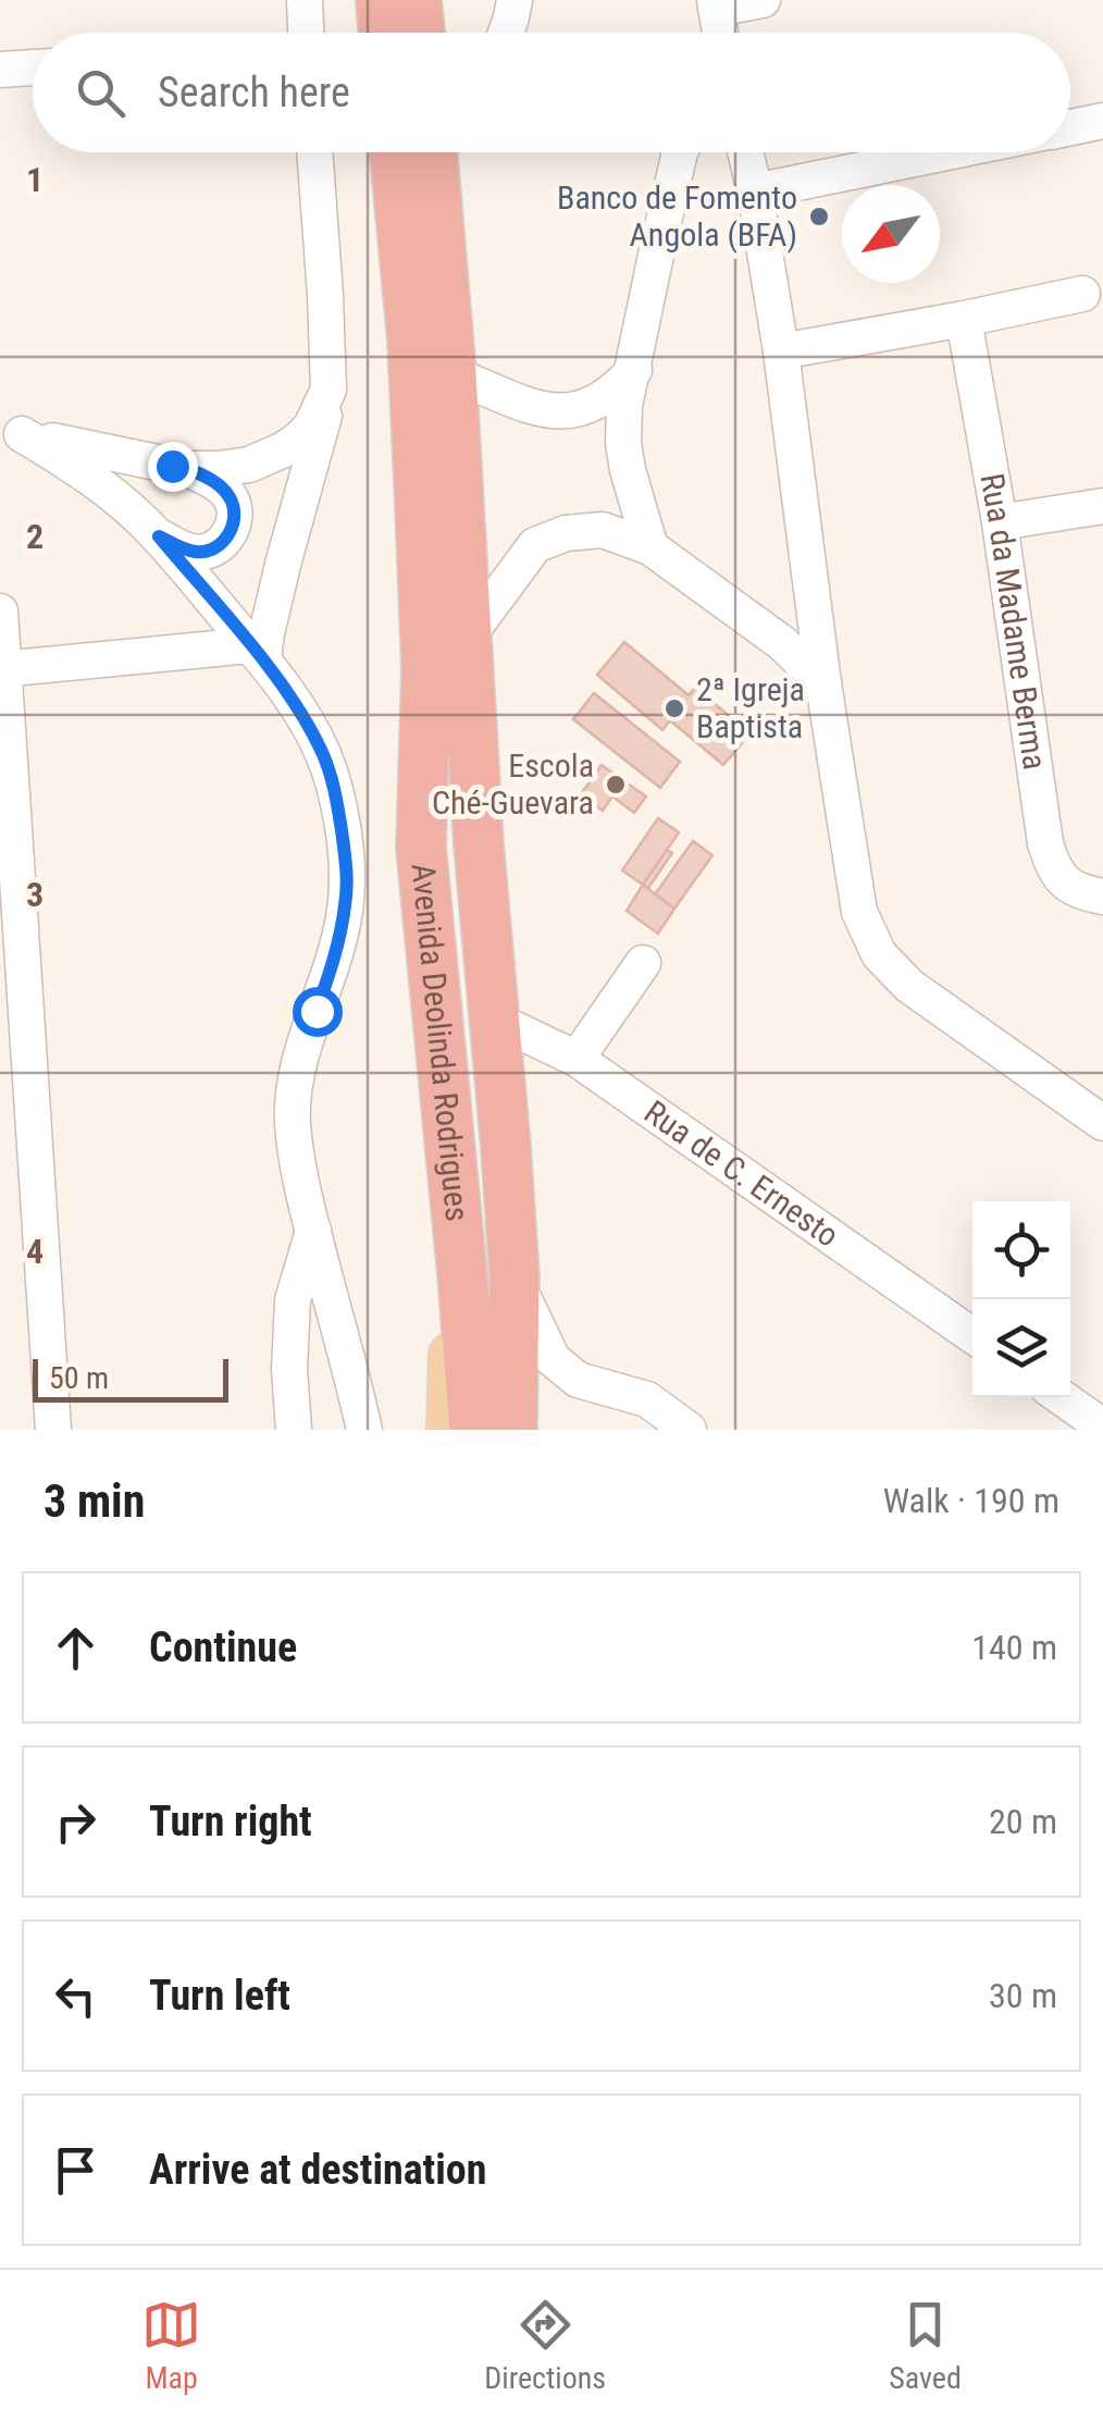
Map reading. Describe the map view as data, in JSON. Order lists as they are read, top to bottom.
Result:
{
  "streets": {
    "highway": ["Avenida Deolinda Rodrigues"],
    "street": ["Rua da Madame Berma", "Rua de C. Ernesto"]
  },
  "crossings": [
    ["Avenida Deolinda Rodrigues", "Rua de C. Ernesto"]
  ],
  "places": ["Banco de Fomento Angola (BFA)", "2ª Igreja Baptista", "Escola Ché-Guevara"],
  "scale_bar": "50 m",
  "north": "bottom left",
  "page": {
    "search": "Search here",
    "scale": "50 m",
    "heading": ["3 min", "Walk · 190 m"],
    "list": [
      ["Continue", "140 m"],
      ["Turn right", "20 m"],
      ["Turn left", "30 m"],
      "Arrive at destination"
    ],
    "nav": ["Map", "Directions", "Saved"]
  },
  "grid": {
    "rows": [
      "1",
      "2",
      "3",
      "4"
    ]
  }
}
